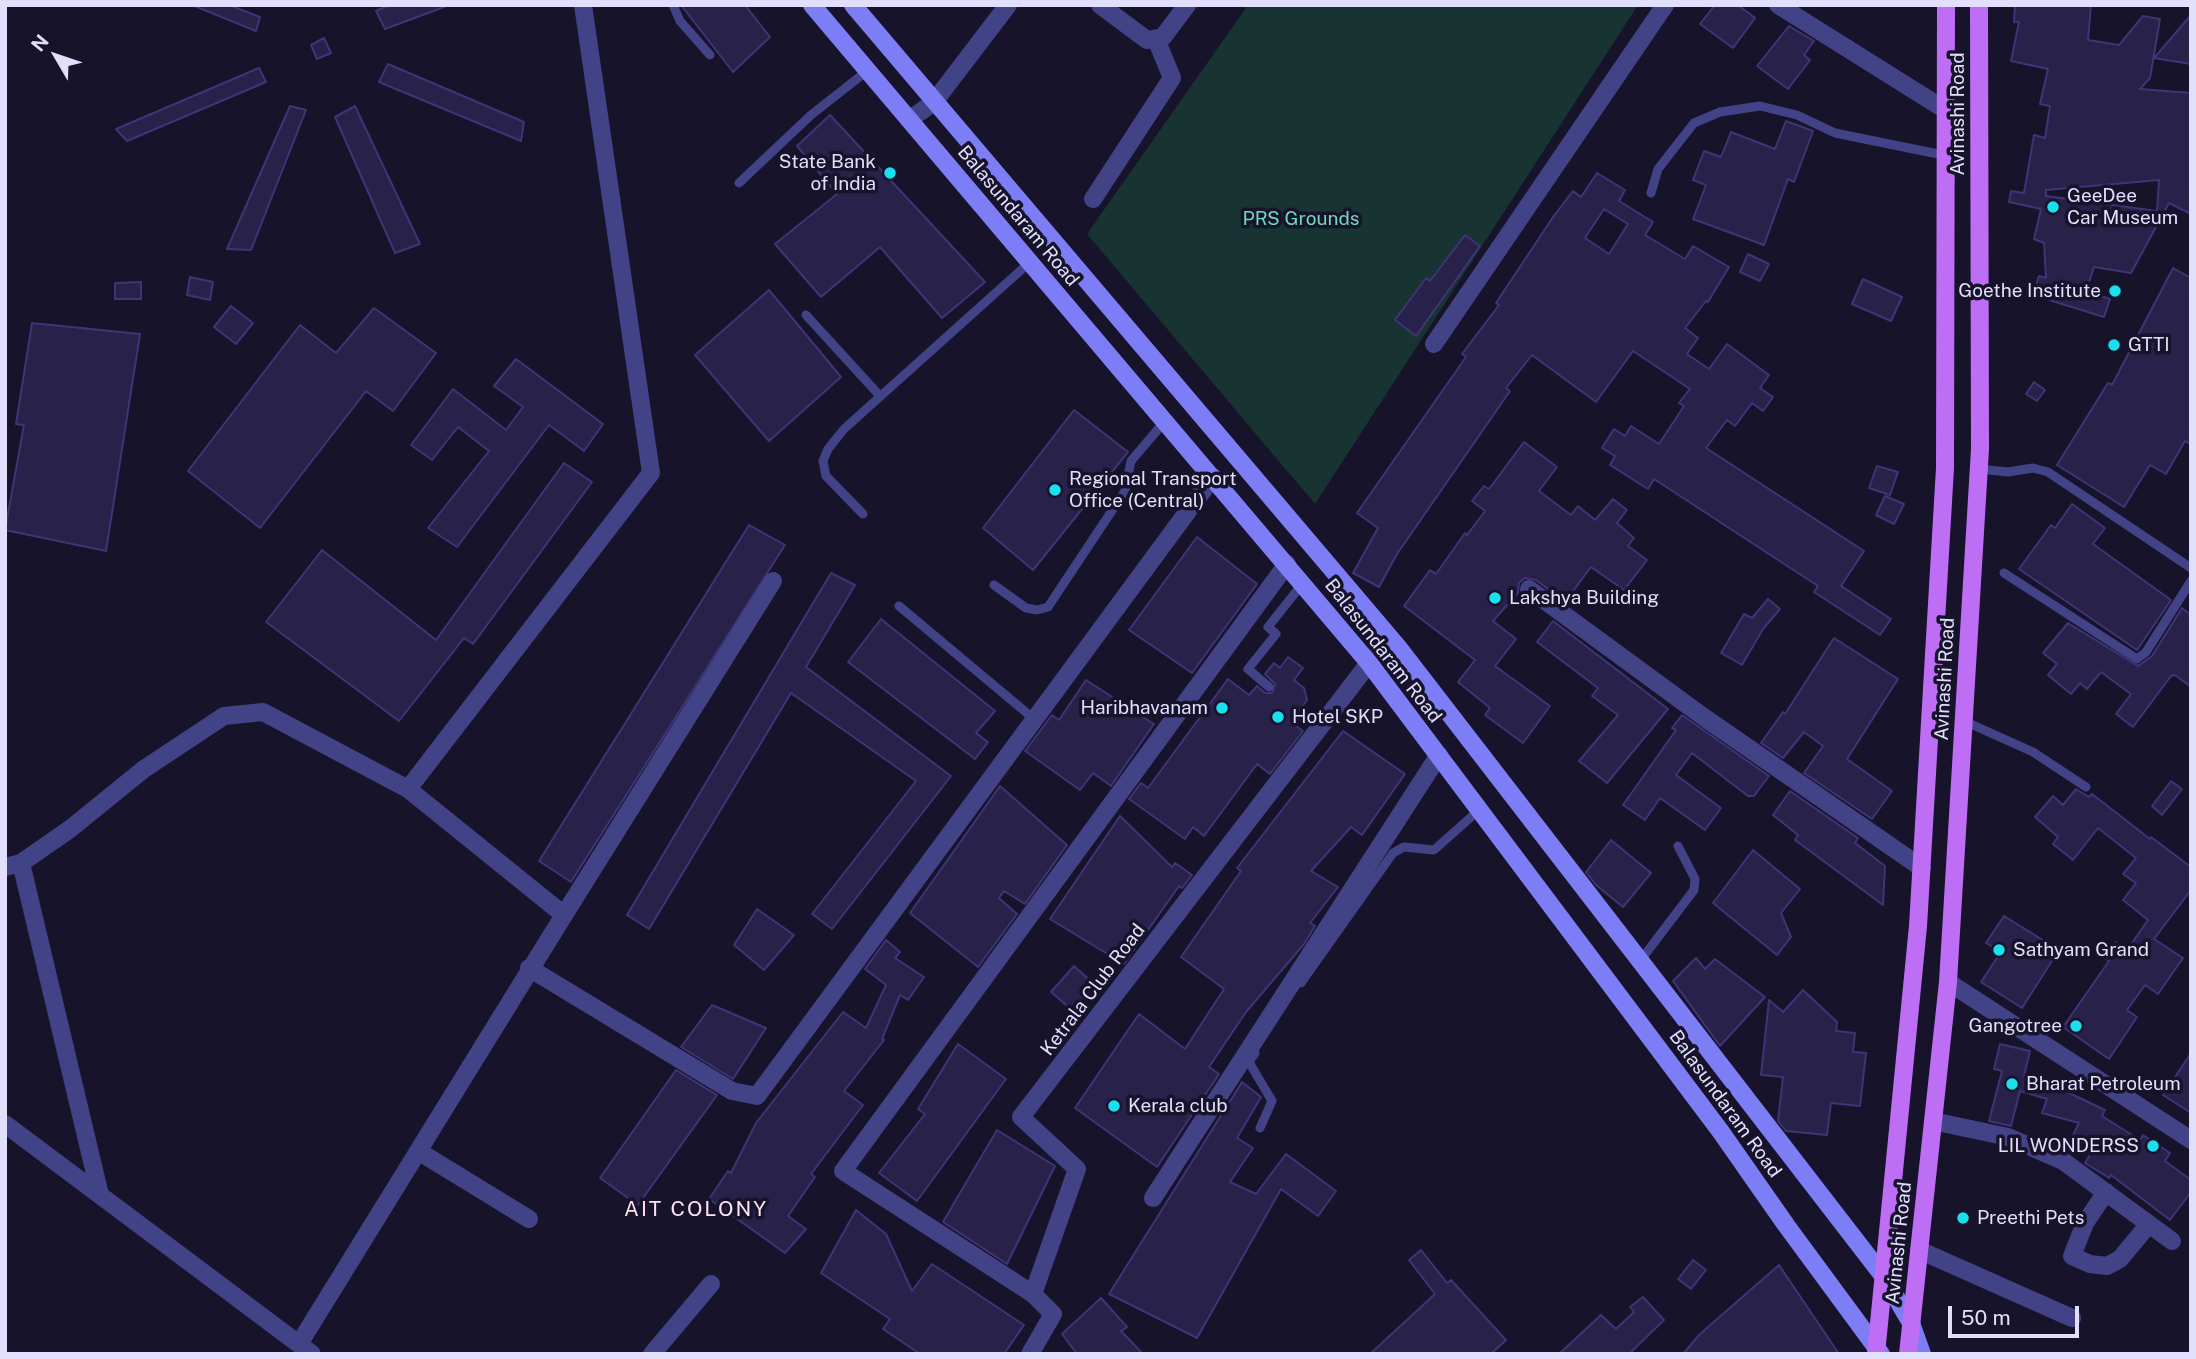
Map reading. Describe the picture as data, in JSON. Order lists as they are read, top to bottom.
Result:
{
  "streets": {
    "main road": ["Avinashi Road", "Balasundaram Road"],
    "street": ["Ketrala Club Road"]
  },
  "crossings": [
    ["Avinashi Road", "Balasundaram Road"],
    ["Balasundaram Road", "Ketrala Club Road"]
  ],
  "districts": ["AIT COLONY"],
  "parks": ["PRS Grounds"],
  "places": [
    "State Bank of India",
    "GeeDee Car Museum",
    "Goethe Institute",
    "GTTI",
    "Regional Transport Office (Central)",
    "Lakshya Building",
    "Haribhavanam",
    "Hotel SKP",
    "Sathyam Grand",
    "Gangotree",
    "Bharat Petroleum",
    "Kerala club",
    "LIL WONDERSS",
    "Preethi Pets"
  ],
  "scale_bar": "50 m",
  "north": "top left"
}
